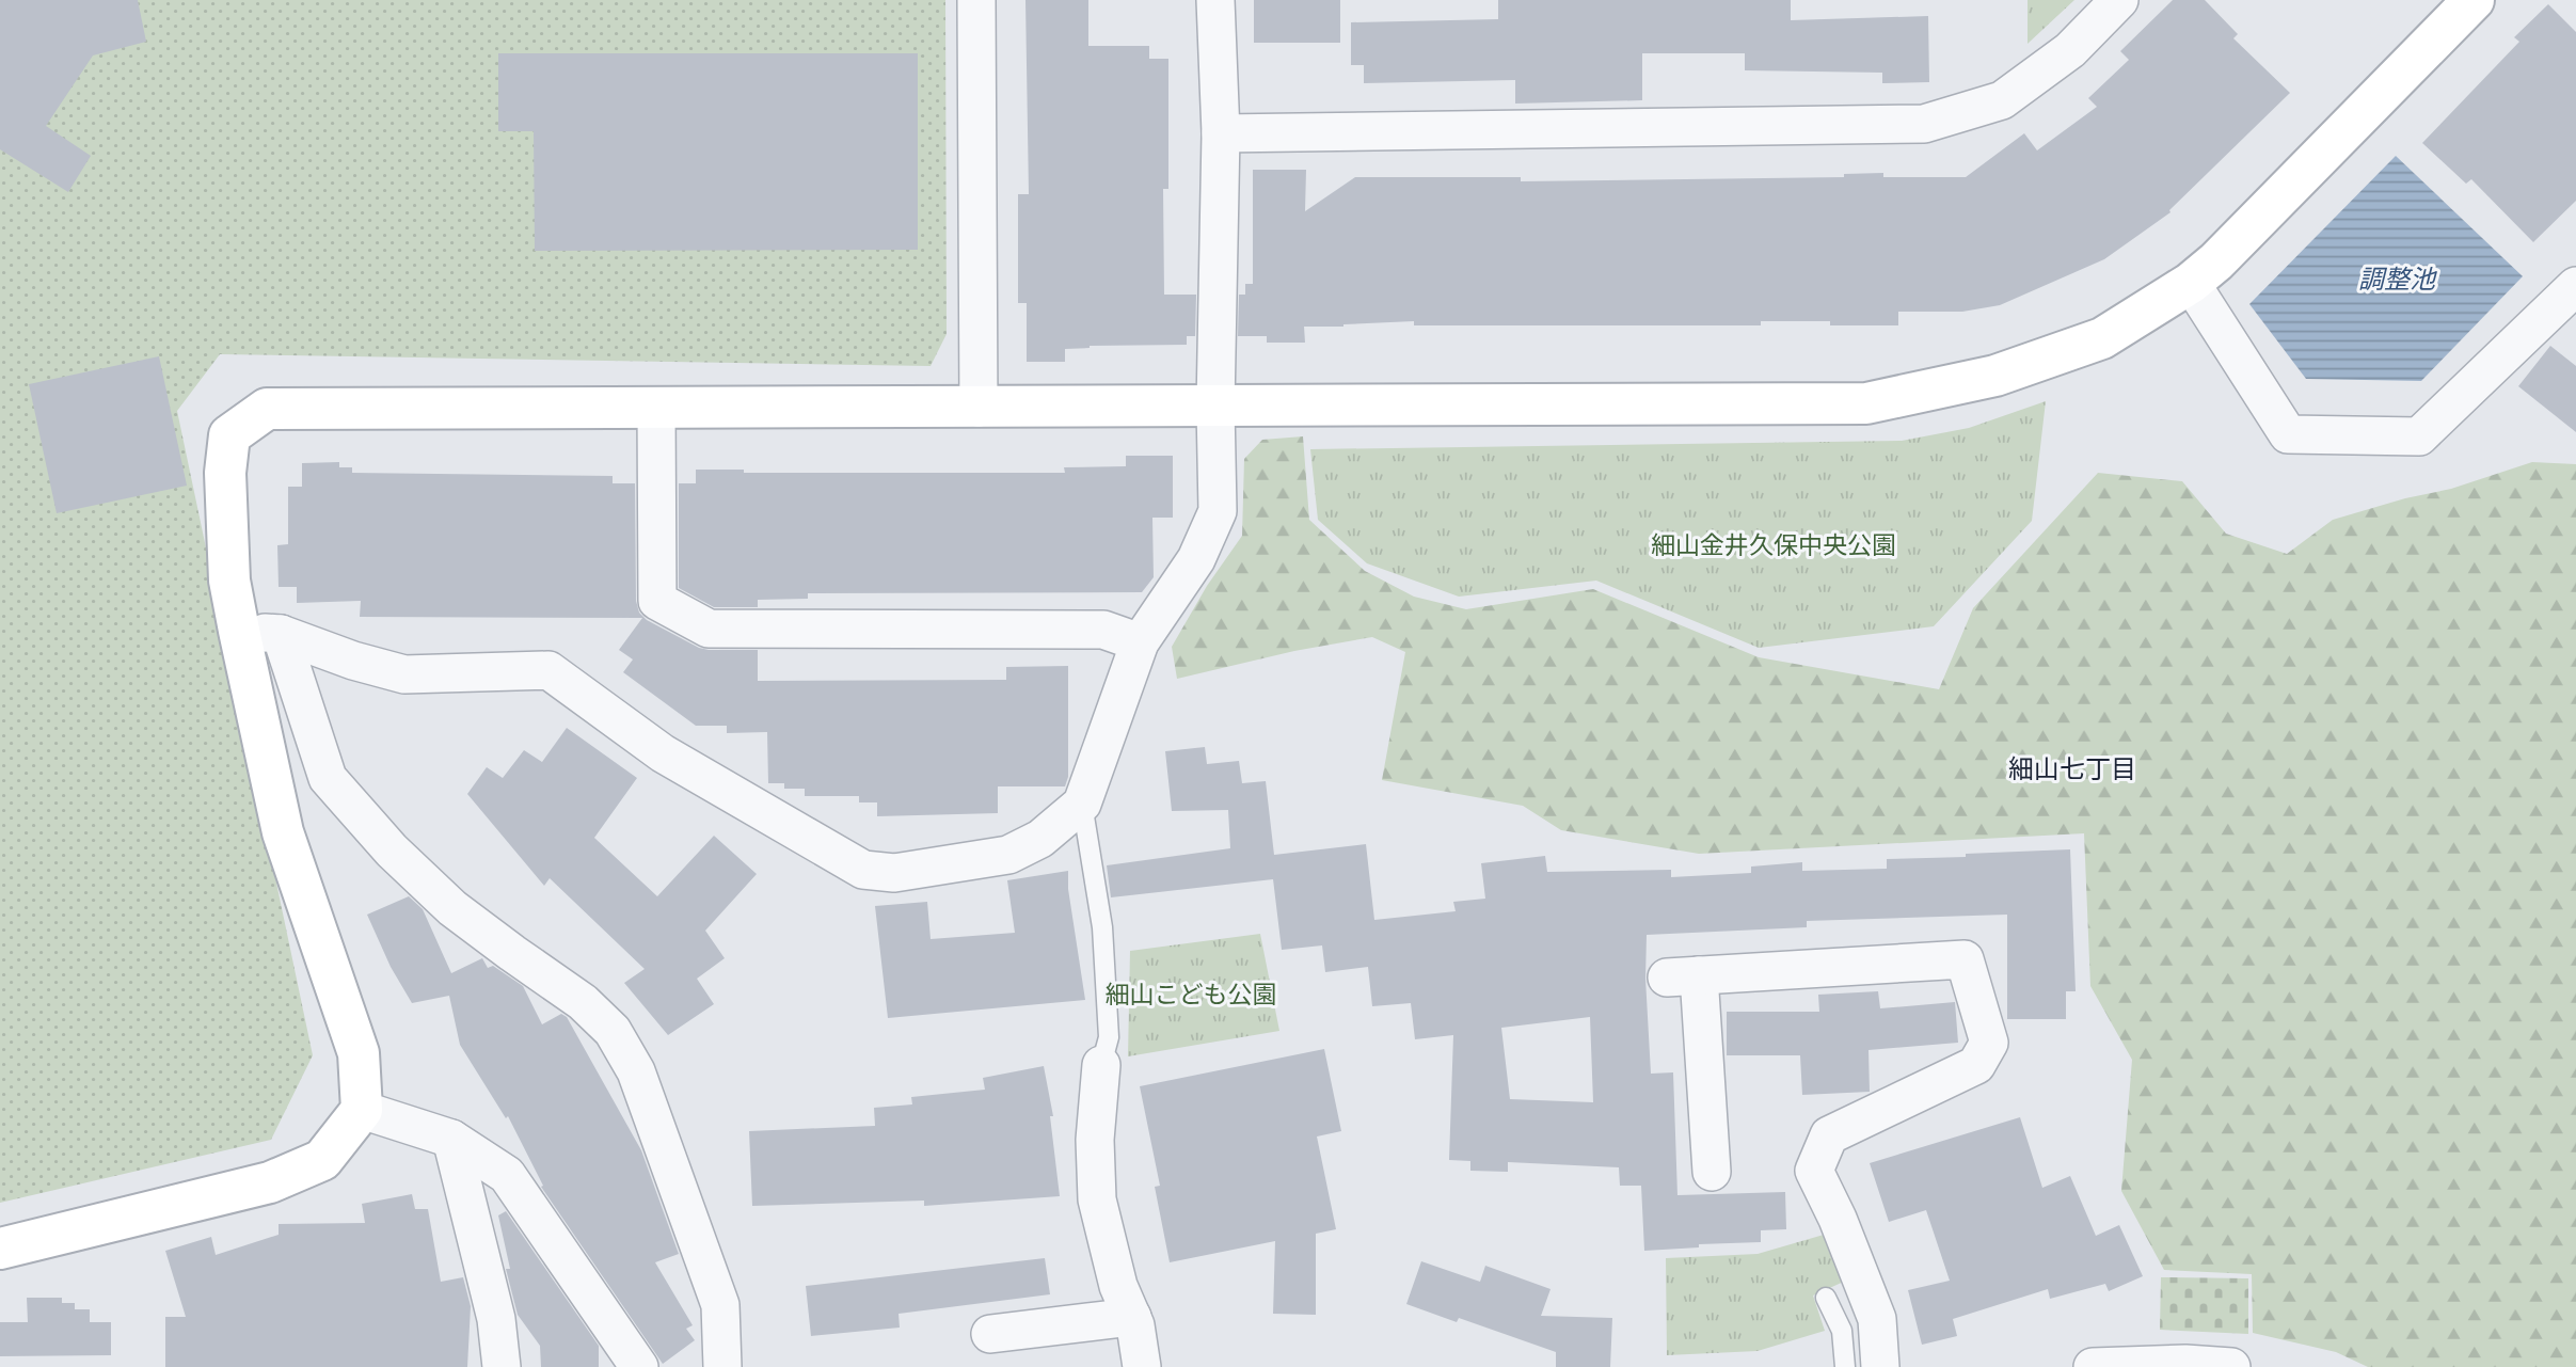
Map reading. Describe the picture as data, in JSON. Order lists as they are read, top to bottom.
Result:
{
  "districts": ["細山七丁目"],
  "water": ["調整池"],
  "parks": ["細山金井久保中央公園", "細山こども公園"]
}
